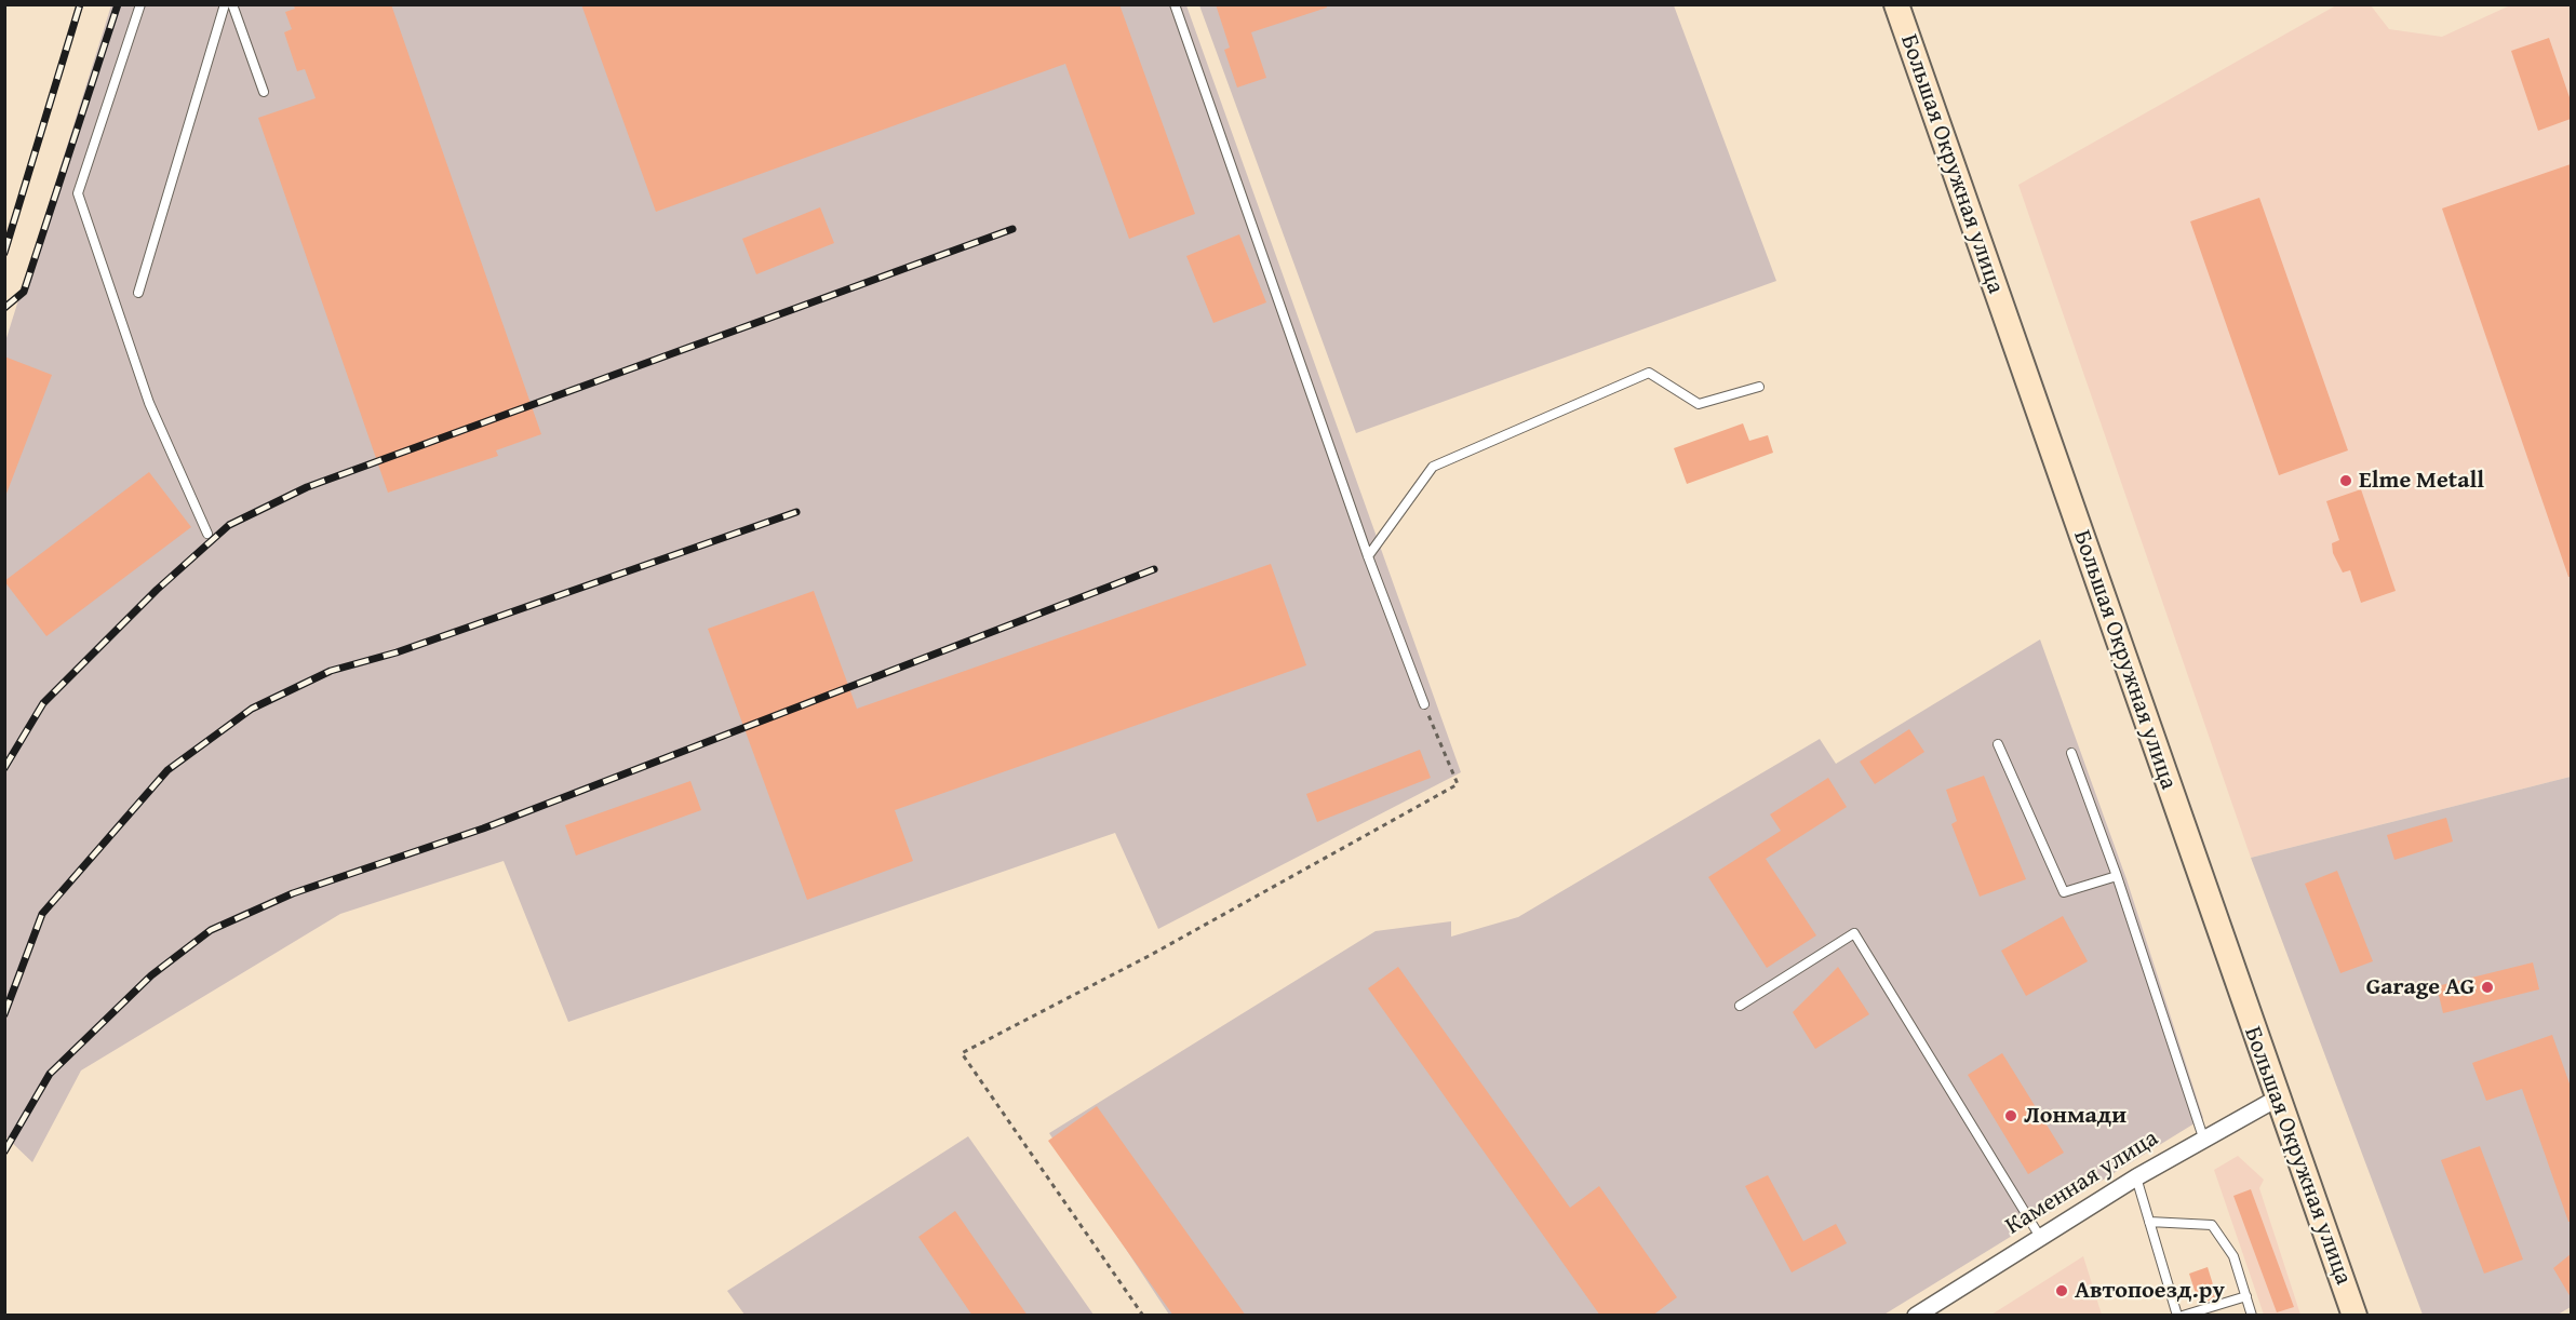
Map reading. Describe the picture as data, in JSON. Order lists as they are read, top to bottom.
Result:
{
  "streets": {
    "main road": ["Большая Окружная улица"],
    "street": ["Каменная улица"]
  },
  "crossings": [
    ["Большая Окружная улица", "Каменная улица"]
  ],
  "places": [
    "Elme Metall",
    "Garage AG",
    "Лонмади",
    "Автопоезд.ру"
  ]
}
